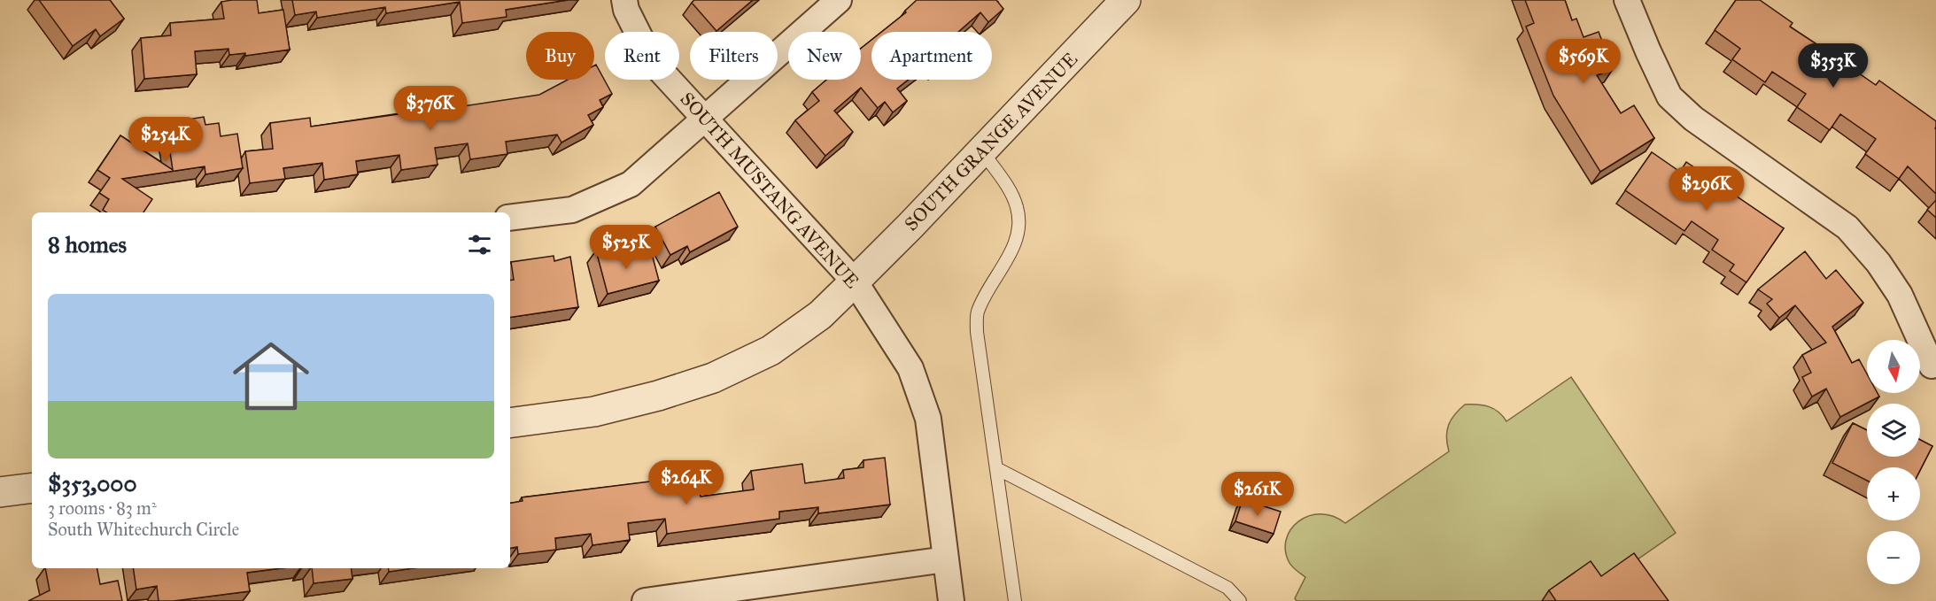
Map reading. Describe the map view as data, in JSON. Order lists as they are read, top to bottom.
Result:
{
  "streets": {
    "street": ["SOUTH GRANGE AVENUE", "SOUTH MUSTANG AVENUE"]
  },
  "crossings": [
    ["SOUTH GRANGE AVENUE", "SOUTH MUSTANG AVENUE"]
  ],
  "north": "bottom",
  "page": {
    "chip": [
      "Buy",
      "Rent",
      "Filters",
      "New",
      "Apartment"
    ],
    "price": [
      "$569K",
      "$353K",
      "$376K",
      "$254K",
      "$296K",
      "$525K",
      "$264K",
      "$261K"
    ],
    "heading": "8 homes",
    "list": [
      {
        "name": "$353,000",
        "note": "3 rooms · 83 m² · South Whitechurch Circle"
      }
    ],
    "map_buttons": ["+", "−"]
  }
}
